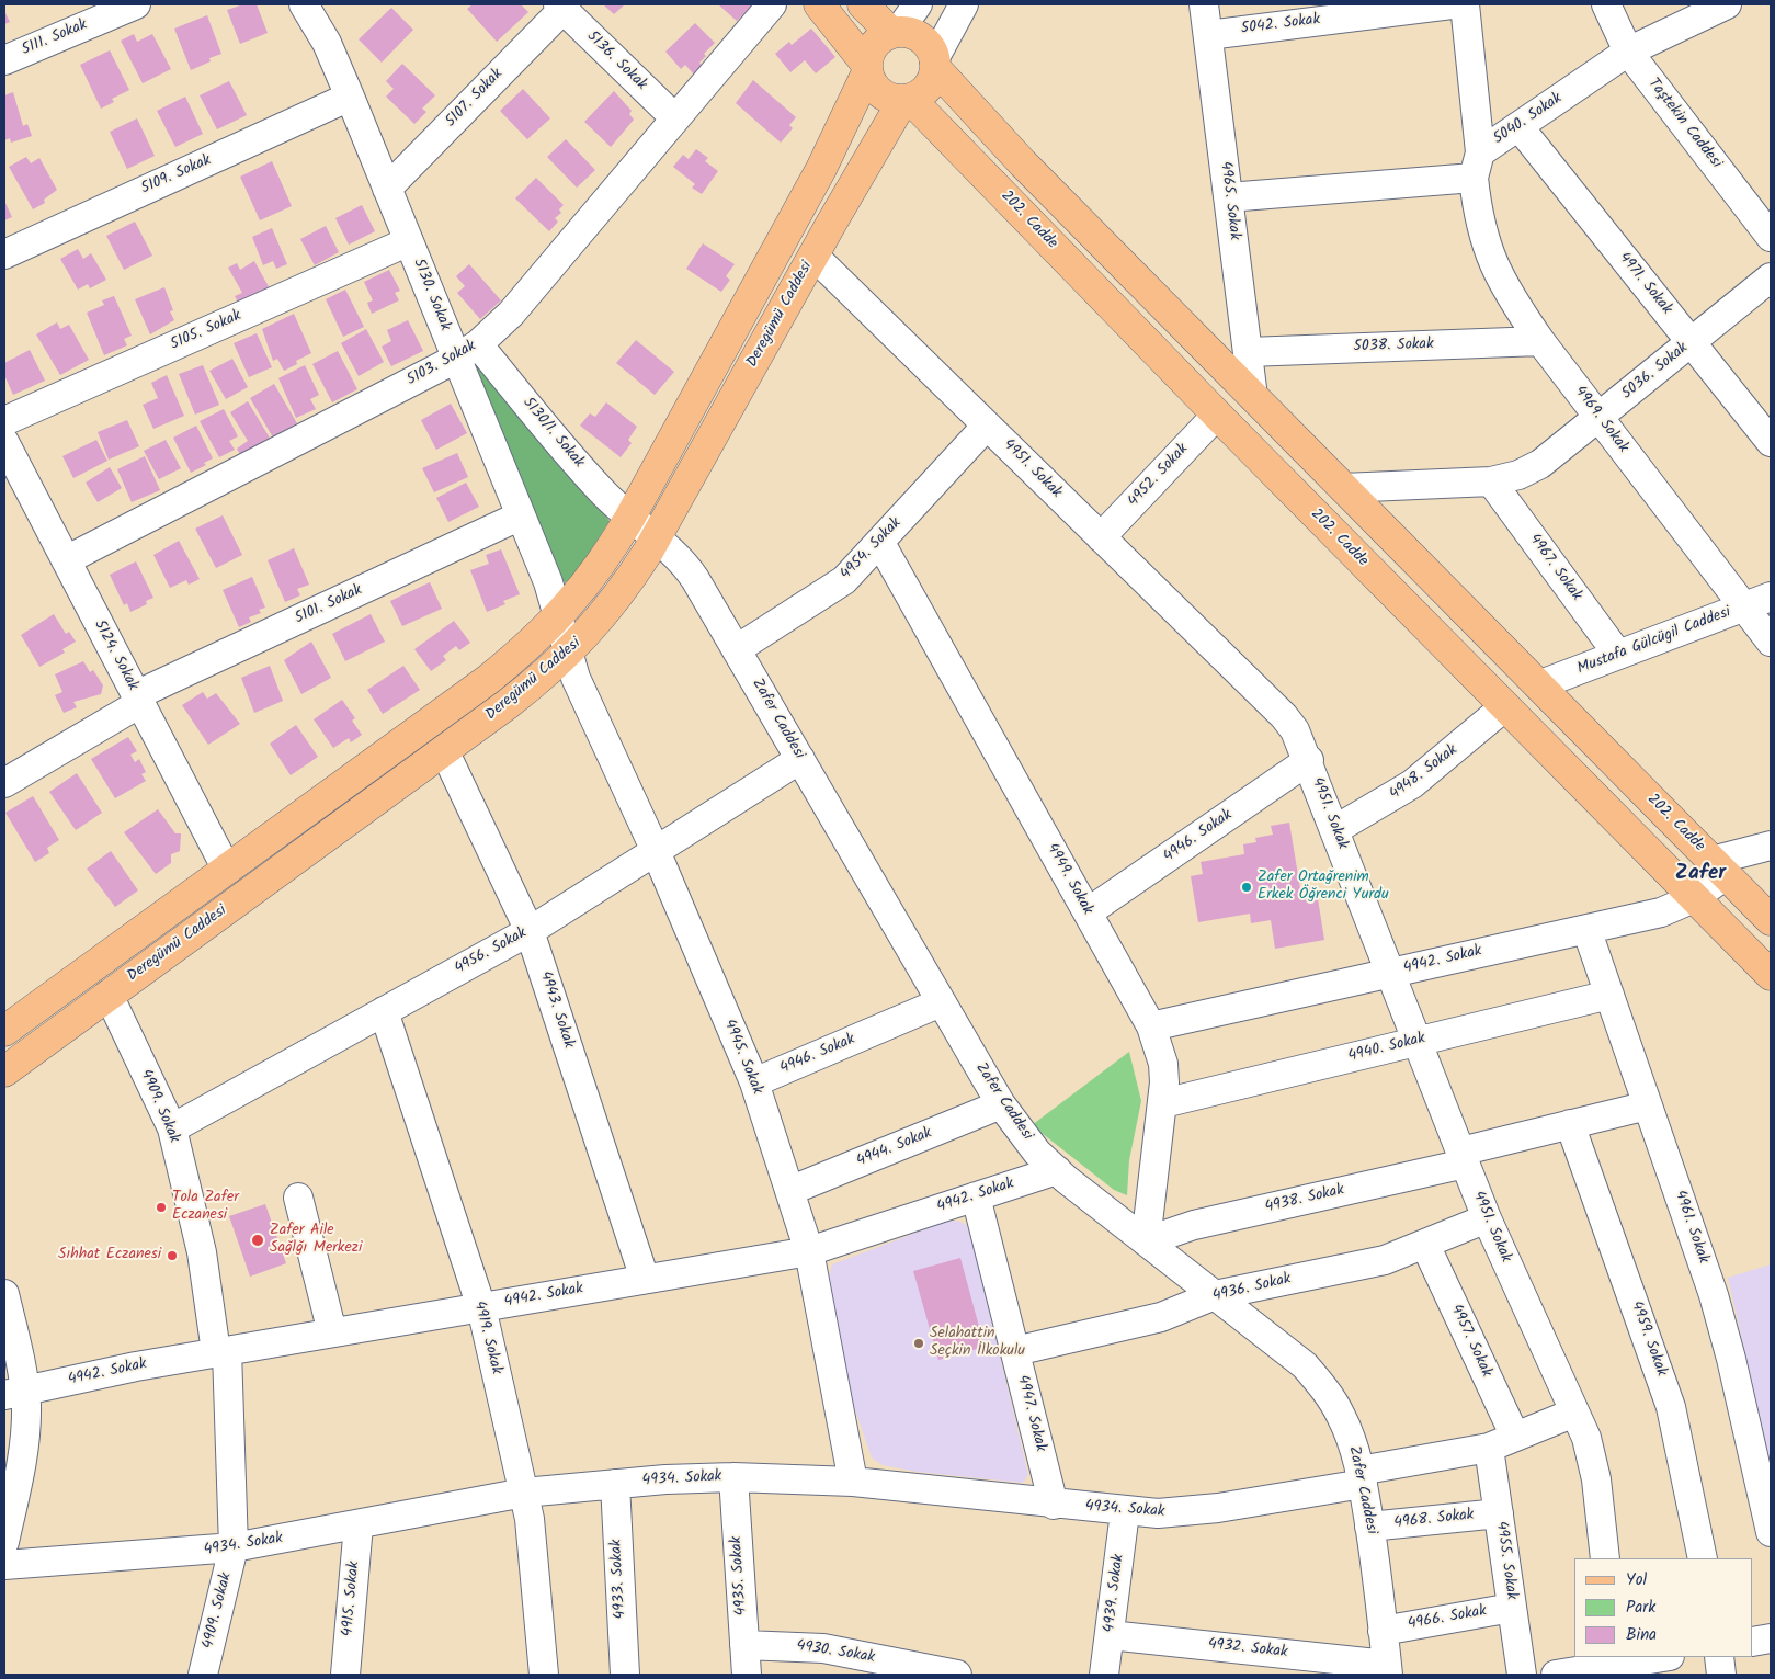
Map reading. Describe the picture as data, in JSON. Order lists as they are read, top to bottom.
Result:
{
  "streets": {
    "main road": ["202. Cadde", "Deregümü Caddesi"],
    "street": [
      "5042. Sokak",
      "5111. Sokak",
      "5136. Sokak",
      "5107. Sokak",
      "5040. Sokak",
      "Taştekin Caddesi",
      "5109. Sokak",
      "4965. Sokak",
      "4971. Sokak",
      "5130. Sokak",
      "5105. Sokak",
      "5038. Sokak",
      "5103. Sokak",
      "5036. Sokak",
      "4969. Sokak",
      "5130/1. Sokak",
      "4951. Sokak",
      "4952. Sokak",
      "4954. Sokak",
      "4967. Sokak",
      "5101. Sokak",
      "Mustafa Gülcügil Caddesi",
      "5124. Sokak",
      "Zafer Caddesi",
      "4948. Sokak",
      "4946. Sokak",
      "4949. Sokak",
      "4956. Sokak",
      "4942. Sokak",
      "4943. Sokak",
      "4940. Sokak",
      "4945. Sokak",
      "4909. Sokak",
      "4944. Sokak",
      "4938. Sokak",
      "4961. Sokak",
      "4936. Sokak",
      "4919. Sokak",
      "4959. Sokak",
      "4957. Sokak",
      "4947. Sokak",
      "4934. Sokak",
      "4968. Sokak",
      "4955. Sokak",
      "4935. Sokak",
      "4933. Sokak",
      "4939. Sokak",
      "4915. Sokak",
      "4966. Sokak",
      "4932. Sokak",
      "4930. Sokak"
    ]
  },
  "crossings": [
    ["5042. Sokak", "4965. Sokak"],
    ["5136. Sokak", "5107. Sokak"],
    ["5136. Sokak", "5103. Sokak"],
    ["5107. Sokak", "5130. Sokak"],
    ["5040. Sokak", "Taştekin Caddesi"],
    ["5040. Sokak", "4965. Sokak"],
    ["5040. Sokak", "4971. Sokak"],
    ["5040. Sokak", "4969. Sokak"],
    ["5109. Sokak", "5130. Sokak"],
    ["4965. Sokak", "202. Cadde"],
    ["4965. Sokak", "5038. Sokak"],
    ["202. Cadde", "Deregümü Caddesi"],
    ["202. Cadde", "5036. Sokak"],
    ["202. Cadde", "4952. Sokak"],
    ["202. Cadde", "Mustafa Gülcügil Caddesi"],
    ["202. Cadde", "4948. Sokak"],
    ["202. Cadde", "4942. Sokak"],
    ["4971. Sokak", "5036. Sokak"],
    ["5130. Sokak", "Deregümü Caddesi"],
    ["5130. Sokak", "5105. Sokak"],
    ["5130. Sokak", "5103. Sokak"],
    ["5130. Sokak", "5130/1. Sokak"],
    ["5130. Sokak", "5101. Sokak"],
    ["5130. Sokak", "4945. Sokak"],
    ["Deregümü Caddesi", "5130/1. Sokak"],
    ["Deregümü Caddesi", "4951. Sokak"],
    ["Deregümü Caddesi", "5124. Sokak"],
    ["Deregümü Caddesi", "Zafer Caddesi"],
    ["Deregümü Caddesi", "4943. Sokak"],
    ["Deregümü Caddesi", "4945. Sokak"],
    ["Deregümü Caddesi", "4909. Sokak"],
    ["5038. Sokak", "4969. Sokak"],
    ["5103. Sokak", "5130/1. Sokak"],
    ["5103. Sokak", "5124. Sokak"],
    ["5036. Sokak", "4969. Sokak"],
    ["5036. Sokak", "4967. Sokak"],
    ["4969. Sokak", "Mustafa Gülcügil Caddesi"],
    ["5130/1. Sokak", "Zafer Caddesi"],
    ["4951. Sokak", "4952. Sokak"],
    ["4951. Sokak", "4954. Sokak"],
    ["4951. Sokak", "4948. Sokak"],
    ["4951. Sokak", "4946. Sokak"],
    ["4951. Sokak", "4942. Sokak"],
    ["4951. Sokak", "4940. Sokak"],
    ["4951. Sokak", "4938. Sokak"],
    ["4951. Sokak", "4936. Sokak"],
    ["4951. Sokak", "4934. Sokak"],
    ["4954. Sokak", "Zafer Caddesi"],
    ["4954. Sokak", "4949. Sokak"],
    ["4967. Sokak", "Mustafa Gülcügil Caddesi"],
    ["5101. Sokak", "5124. Sokak"],
    ["Zafer Caddesi", "4946. Sokak"],
    ["Zafer Caddesi", "4949. Sokak"],
    ["Zafer Caddesi", "4956. Sokak"],
    ["Zafer Caddesi", "4942. Sokak"],
    ["Zafer Caddesi", "4944. Sokak"],
    ["Zafer Caddesi", "4938. Sokak"],
    ["Zafer Caddesi", "4936. Sokak"],
    ["Zafer Caddesi", "4934. Sokak"],
    ["Zafer Caddesi", "4968. Sokak"],
    ["Zafer Caddesi", "4966. Sokak"],
    ["Zafer Caddesi", "4932. Sokak"],
    ["4946. Sokak", "4949. Sokak"],
    ["4946. Sokak", "4945. Sokak"],
    ["4949. Sokak", "4942. Sokak"],
    ["4949. Sokak", "4940. Sokak"],
    ["4949. Sokak", "4938. Sokak"],
    ["4956. Sokak", "4943. Sokak"],
    ["4956. Sokak", "4945. Sokak"],
    ["4956. Sokak", "4909. Sokak"],
    ["4956. Sokak", "4919. Sokak"],
    ["4942. Sokak", "4943. Sokak"],
    ["4942. Sokak", "4945. Sokak"],
    ["4942. Sokak", "4909. Sokak"],
    ["4942. Sokak", "4961. Sokak"],
    ["4942. Sokak", "4919. Sokak"],
    ["4942. Sokak", "4947. Sokak"],
    ["4940. Sokak", "4961. Sokak"],
    ["4945. Sokak", "4944. Sokak"],
    ["4945. Sokak", "4934. Sokak"],
    ["4909. Sokak", "4934. Sokak"],
    ["4938. Sokak", "4961. Sokak"],
    ["4938. Sokak", "4959. Sokak"],
    ["4936. Sokak", "4957. Sokak"],
    ["4936. Sokak", "4947. Sokak"],
    ["4919. Sokak", "4934. Sokak"],
    ["4957. Sokak", "4934. Sokak"],
    ["4957. Sokak", "4955. Sokak"],
    ["4947. Sokak", "4934. Sokak"],
    ["4934. Sokak", "4955. Sokak"],
    ["4934. Sokak", "4935. Sokak"],
    ["4934. Sokak", "4933. Sokak"],
    ["4934. Sokak", "4939. Sokak"],
    ["4934. Sokak", "4915. Sokak"],
    ["4968. Sokak", "4955. Sokak"],
    ["4955. Sokak", "4966. Sokak"],
    ["4935. Sokak", "4930. Sokak"],
    ["4939. Sokak", "4932. Sokak"]
  ],
  "districts": ["Zafer"],
  "places": [
    "Zafer Ortağrenim Erkek Öğrenci Yurdu",
    "Tola Zafer Eczanesi",
    "Zafer Aile Sağlğı Merkezi",
    "Sıhhat Eczanesi",
    "Selahattin Seçkin İlkokulu"
  ],
  "legend": ["Yol", "Park", "Bina"]
}
